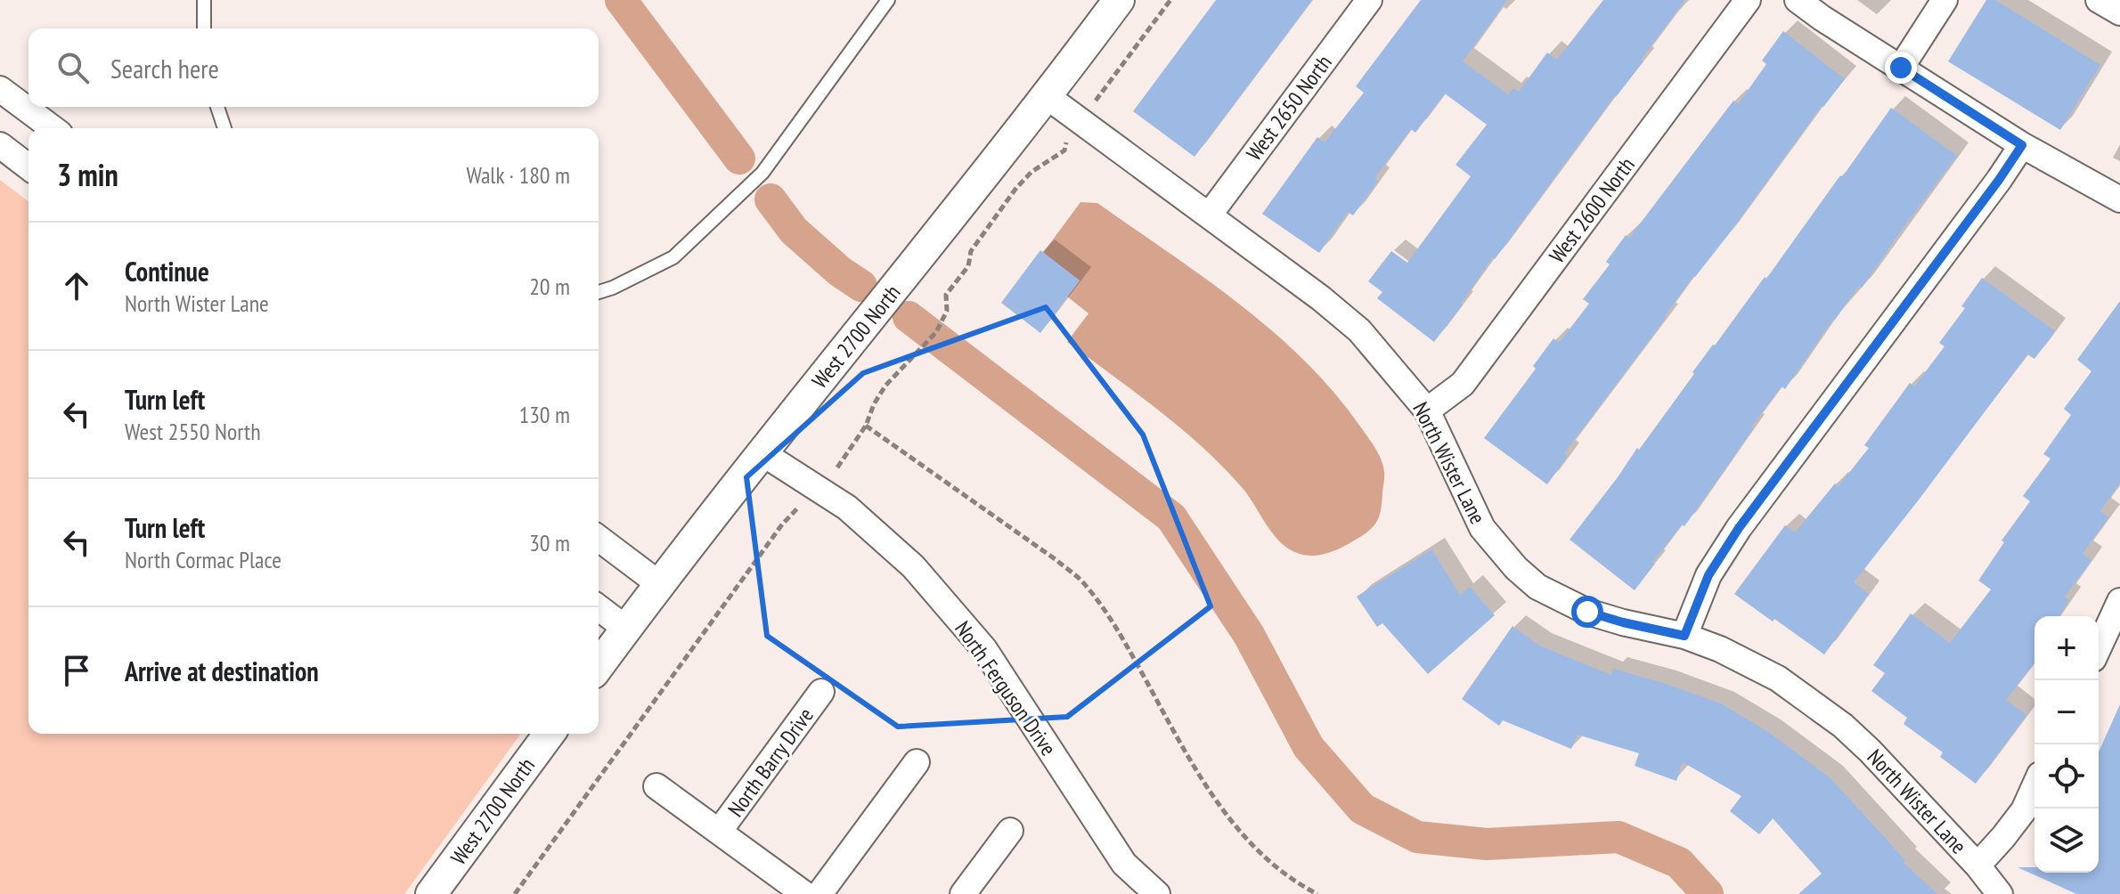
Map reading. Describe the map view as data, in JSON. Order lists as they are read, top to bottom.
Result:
{
  "streets": {
    "street": [
      "West 2650 North",
      "West 2600 North",
      "West 2700 North",
      "North Wister Lane",
      "North Ferguson Drive",
      "North Barry Drive"
    ]
  },
  "crossings": [
    ["West 2650 North", "North Wister Lane"],
    ["West 2600 North", "North Wister Lane"],
    ["West 2700 North", "North Wister Lane"],
    ["West 2700 North", "North Ferguson Drive"]
  ],
  "page": {
    "search": "Search here",
    "heading": ["3 min", "Walk · 180 m"],
    "list": [
      ["Continue", "North Wister Lane", "20 m"],
      ["Turn left", "West 2550 North", "130 m"],
      ["Turn left", "North Cormac Place", "30 m"],
      "Arrive at destination"
    ],
    "map_buttons": ["+", "−"]
  }
}
